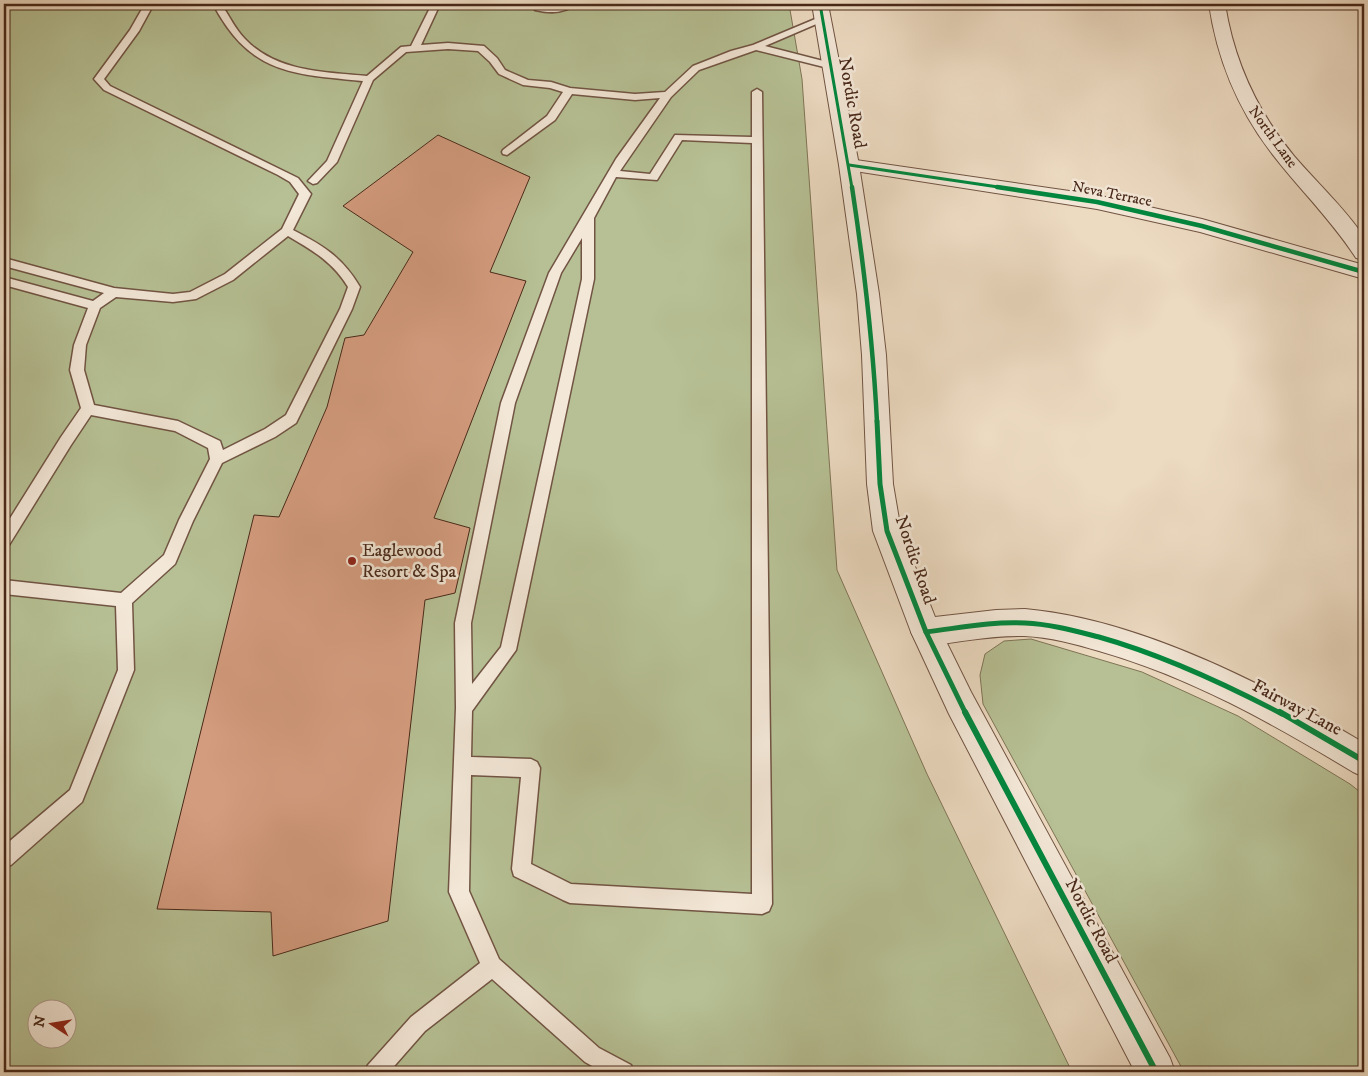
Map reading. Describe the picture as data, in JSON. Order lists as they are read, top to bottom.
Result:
{
  "streets": {
    "street": [
      "Nordic Road",
      "North Lane",
      "Neva Terrace",
      "Fairway Lane"
    ]
  },
  "crossings": [
    ["Nordic Road", "Neva Terrace"],
    ["Nordic Road", "Fairway Lane"]
  ],
  "places": ["Eaglewood Resort & Spa"],
  "north": "left"
}
